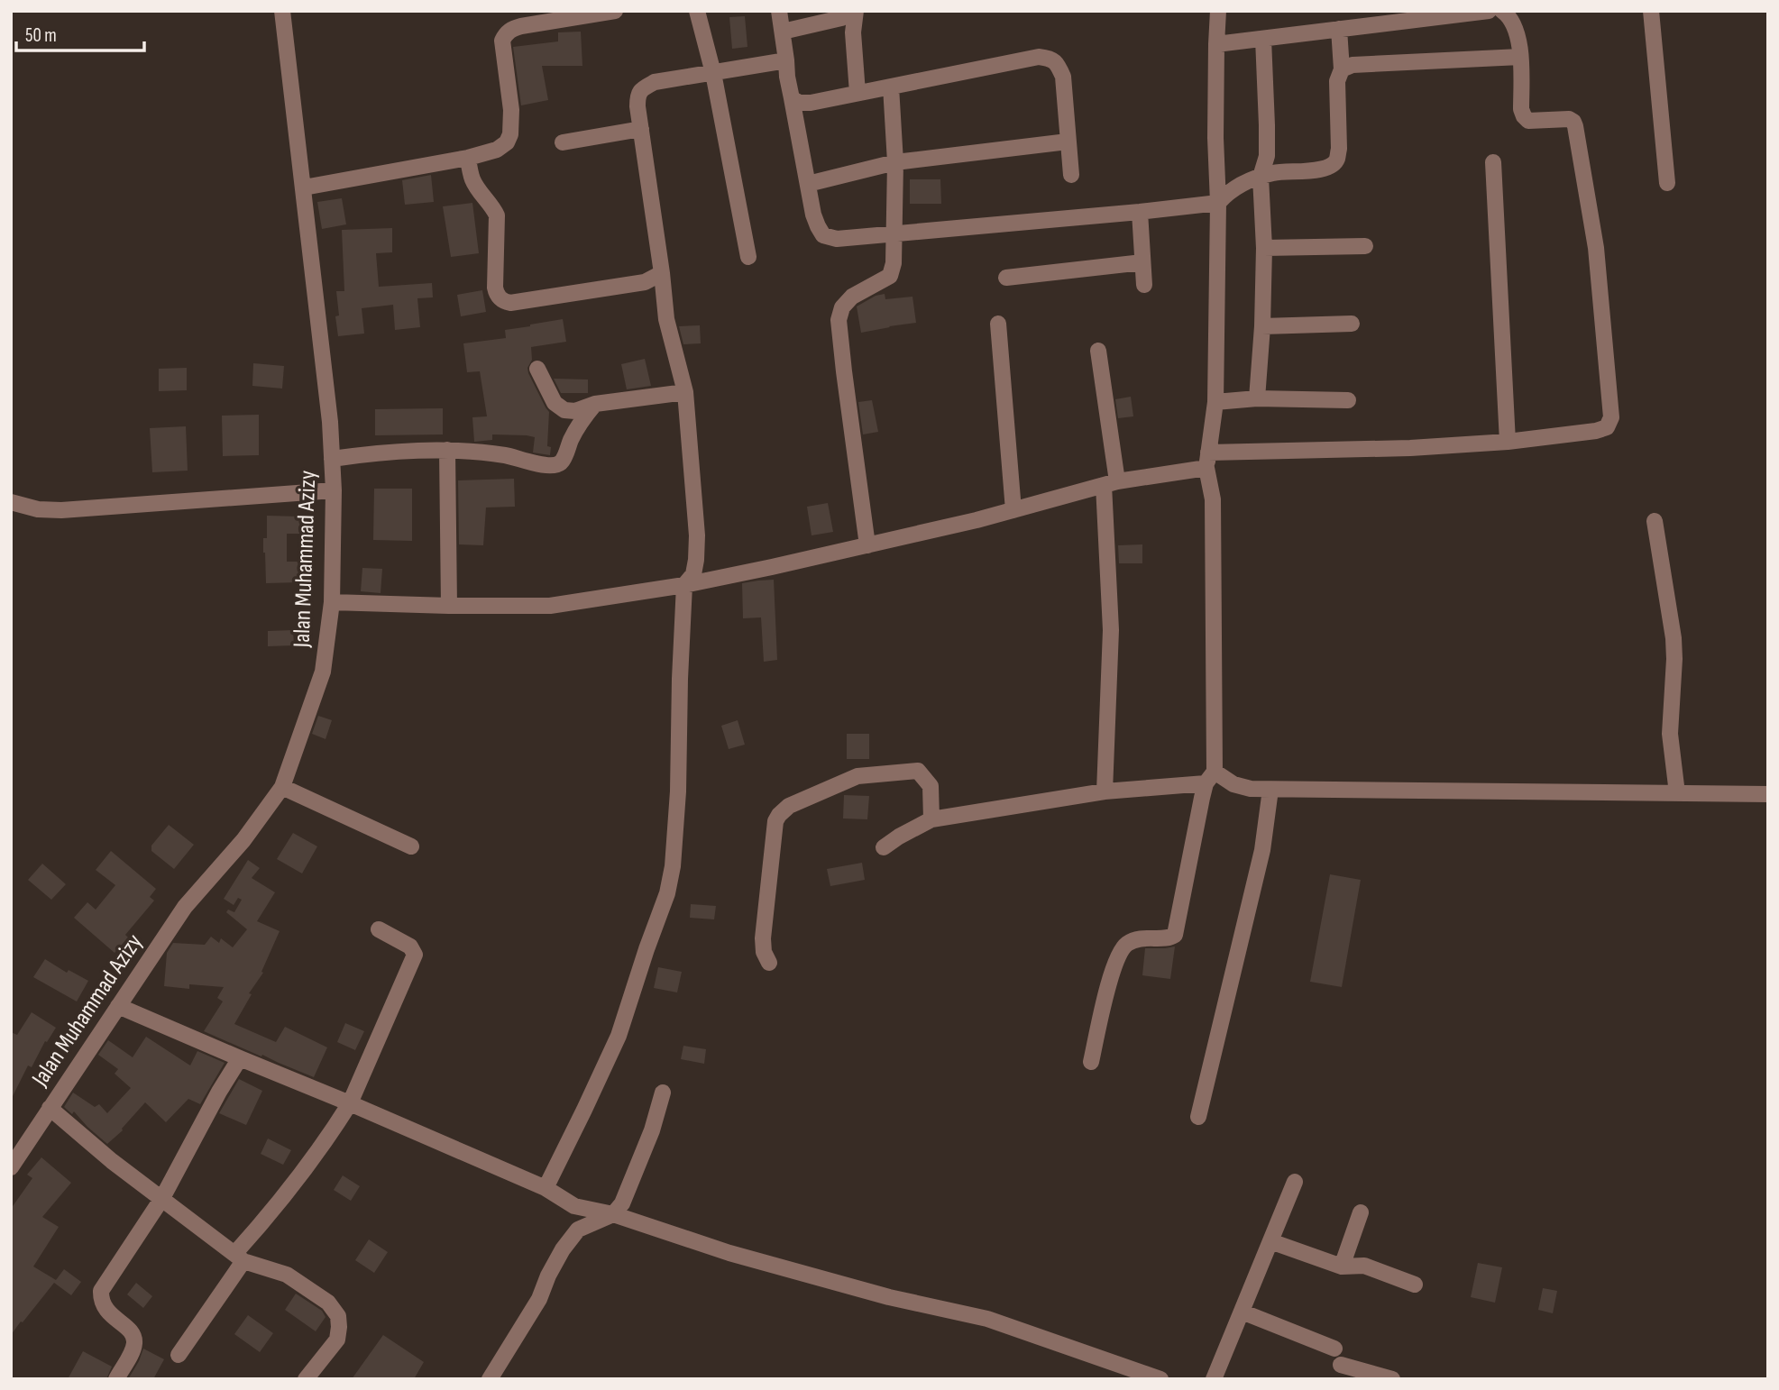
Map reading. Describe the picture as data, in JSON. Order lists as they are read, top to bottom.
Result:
{
  "streets": {
    "street": ["Jalan Muhammad Azizy"]
  },
  "scale_bar": "50 m"
}
